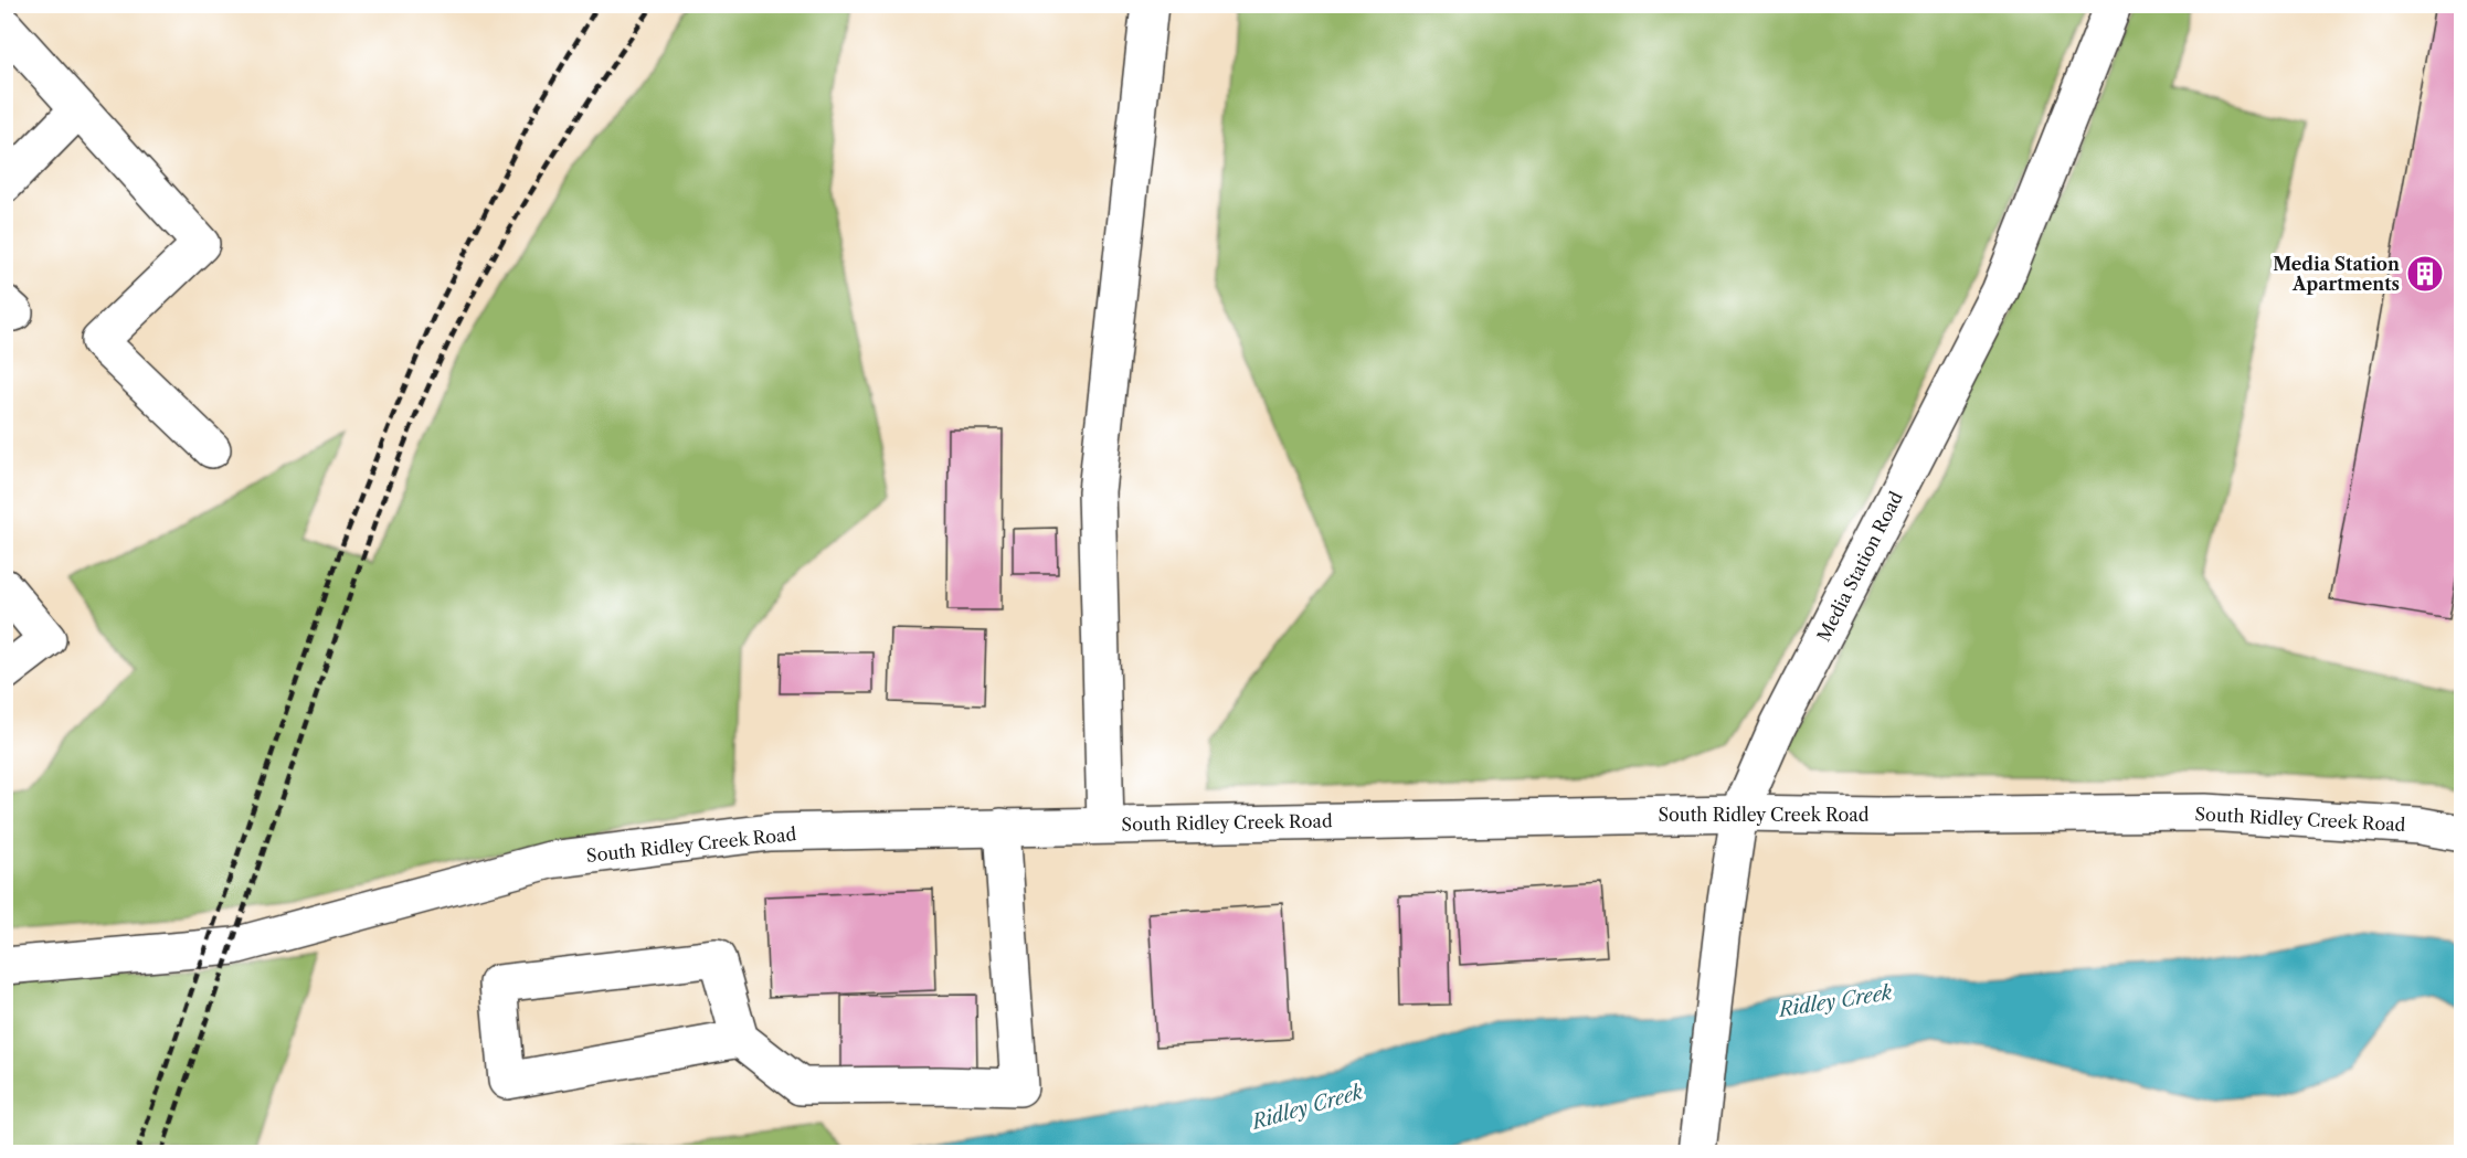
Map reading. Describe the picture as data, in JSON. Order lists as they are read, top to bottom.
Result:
{
  "streets": {
    "street": ["Media Station Road", "South Ridley Creek Road"]
  },
  "crossings": [
    ["Media Station Road", "South Ridley Creek Road"]
  ],
  "water": ["Ridley Creek"],
  "places": {
    "building": ["Media Station Apartments"]
  }
}
